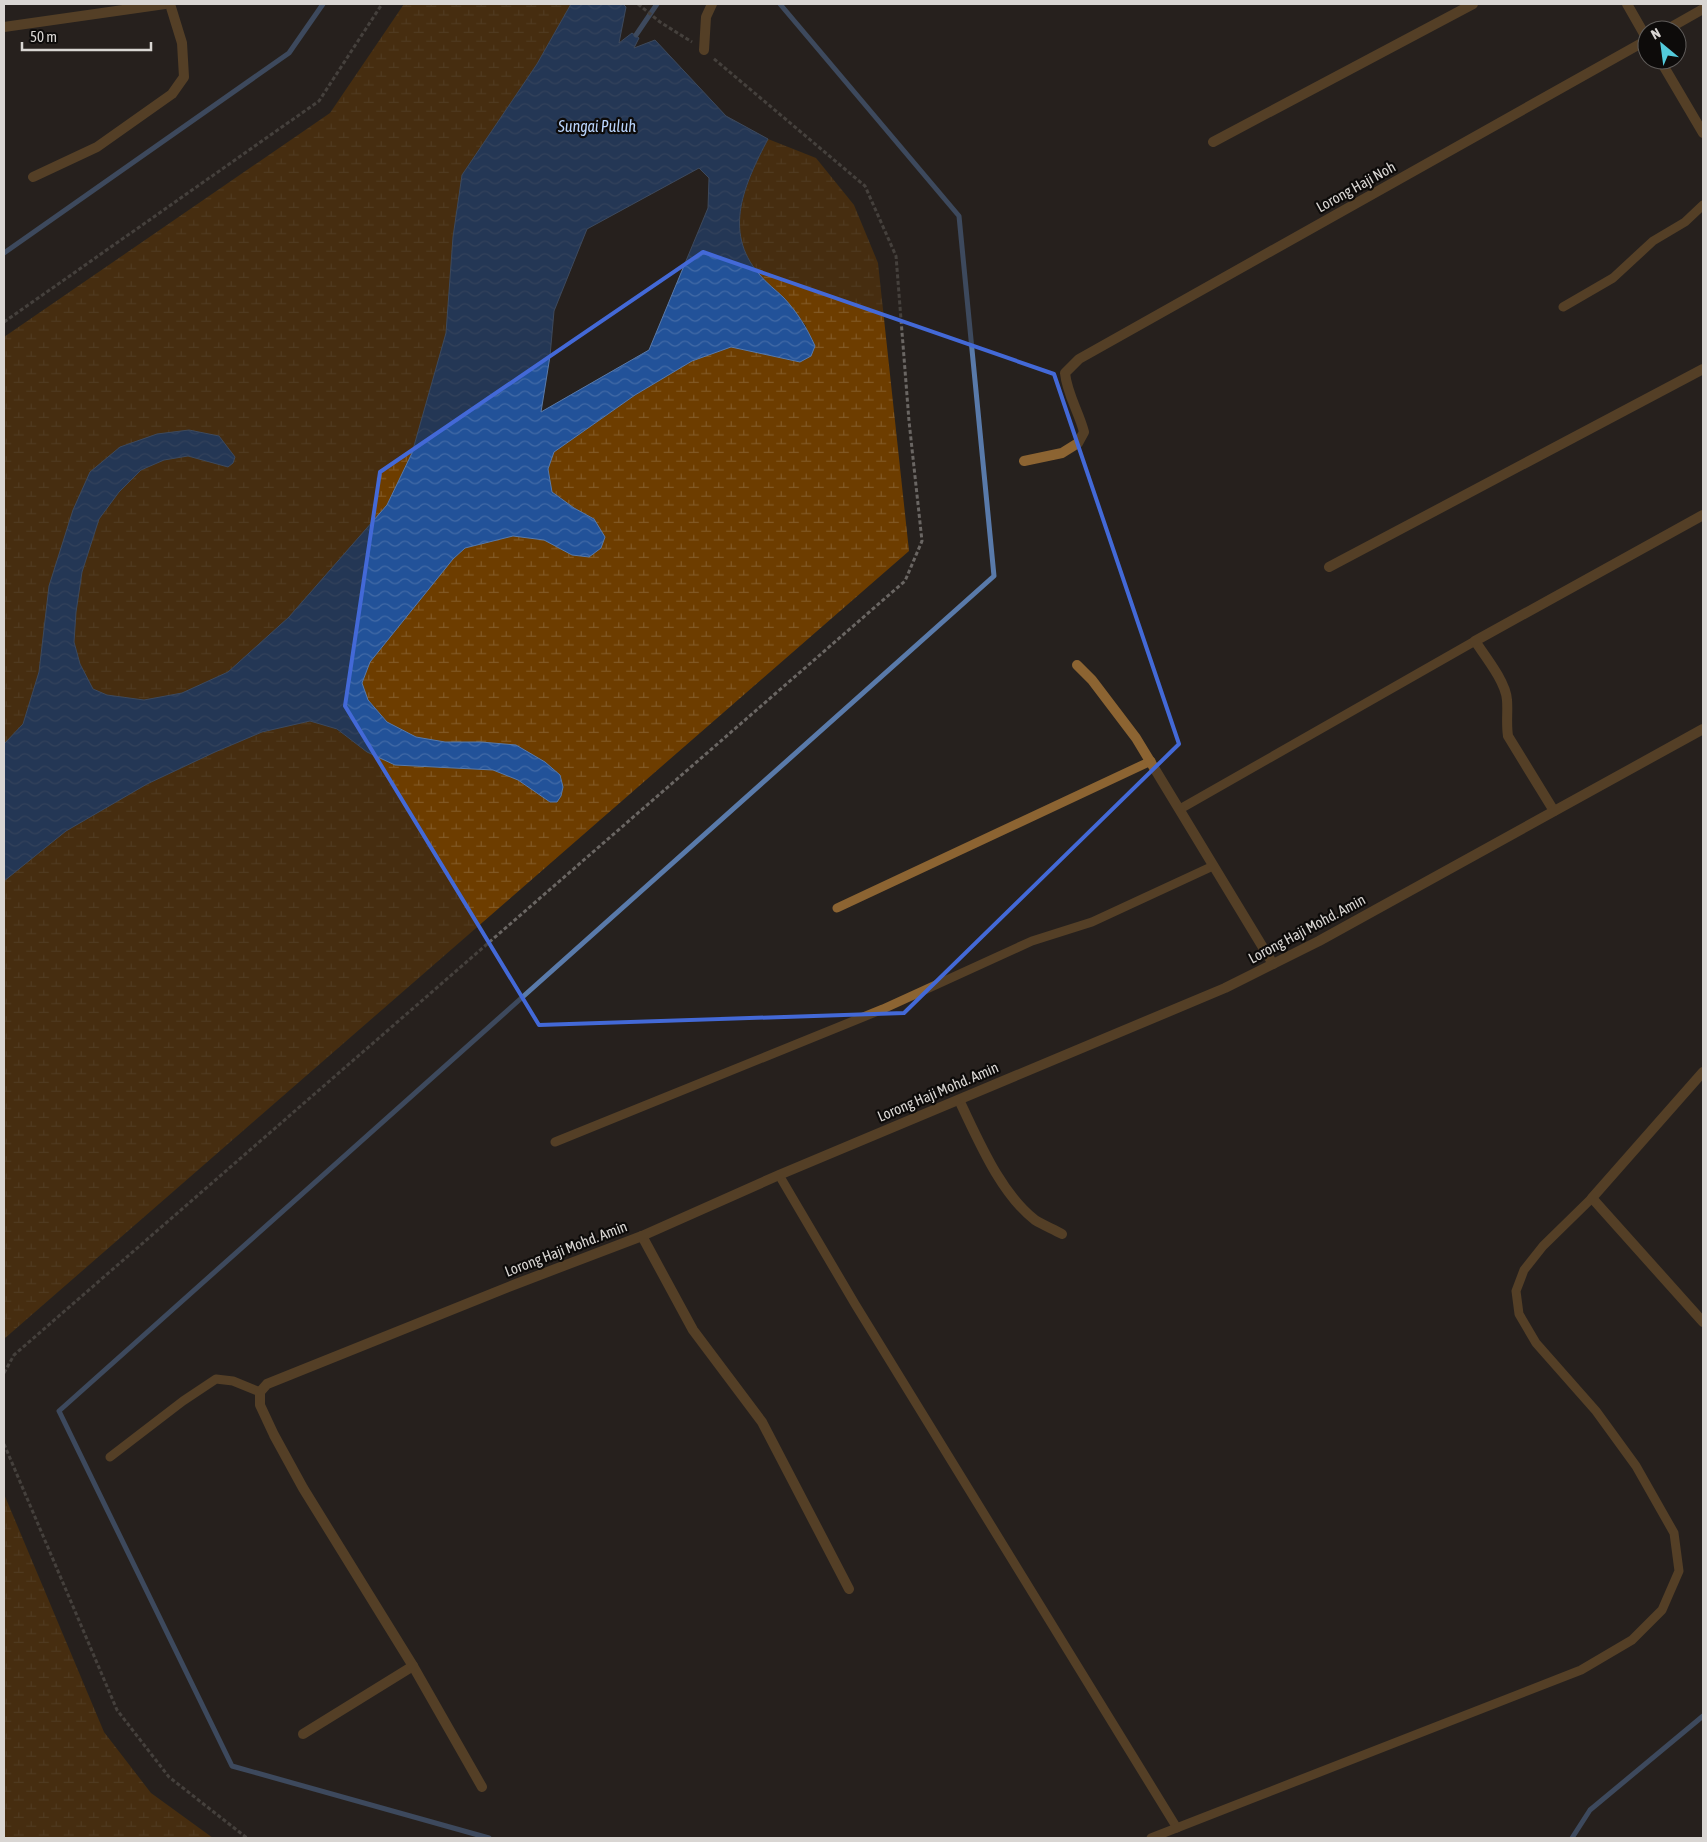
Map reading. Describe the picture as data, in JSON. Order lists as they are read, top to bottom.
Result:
{
  "streets": {
    "street": ["Lorong Haji Noh", "Lorong Haji Mohd. Amin"]
  },
  "water": ["Sungai Puluh"],
  "scale_bar": "50 m",
  "north": "top left"
}
